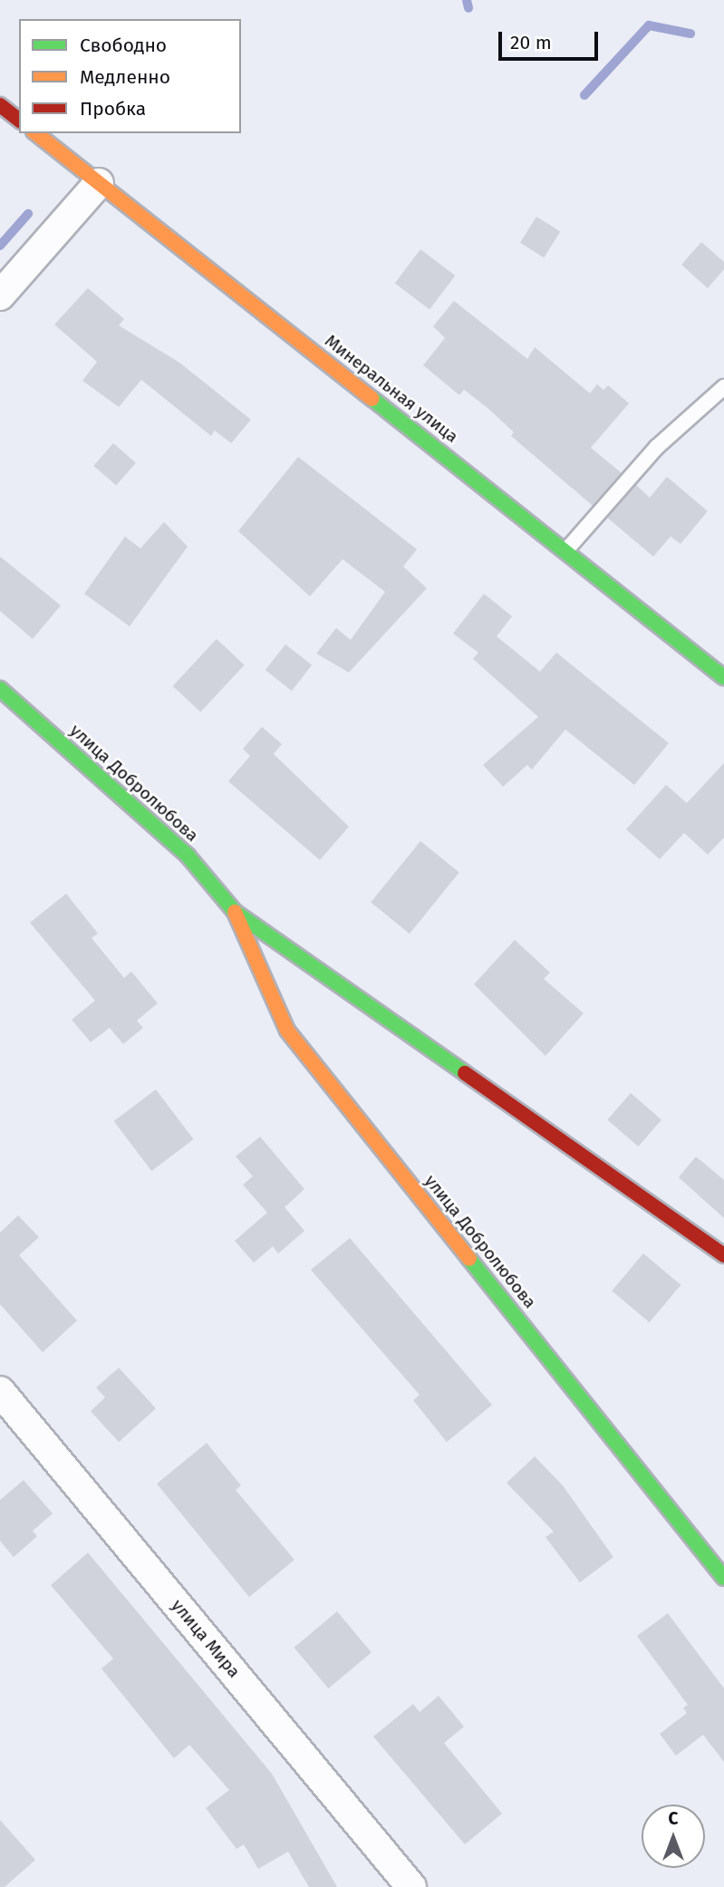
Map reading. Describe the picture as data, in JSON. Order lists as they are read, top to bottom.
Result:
{
  "streets": {
    "street": ["Минеральная улица", "улица Добролюбова", "улица Мира"]
  },
  "legend": ["Свободно", "Медленно", "Пробка"],
  "scale_bar": "20 m",
  "north": "top"
}
